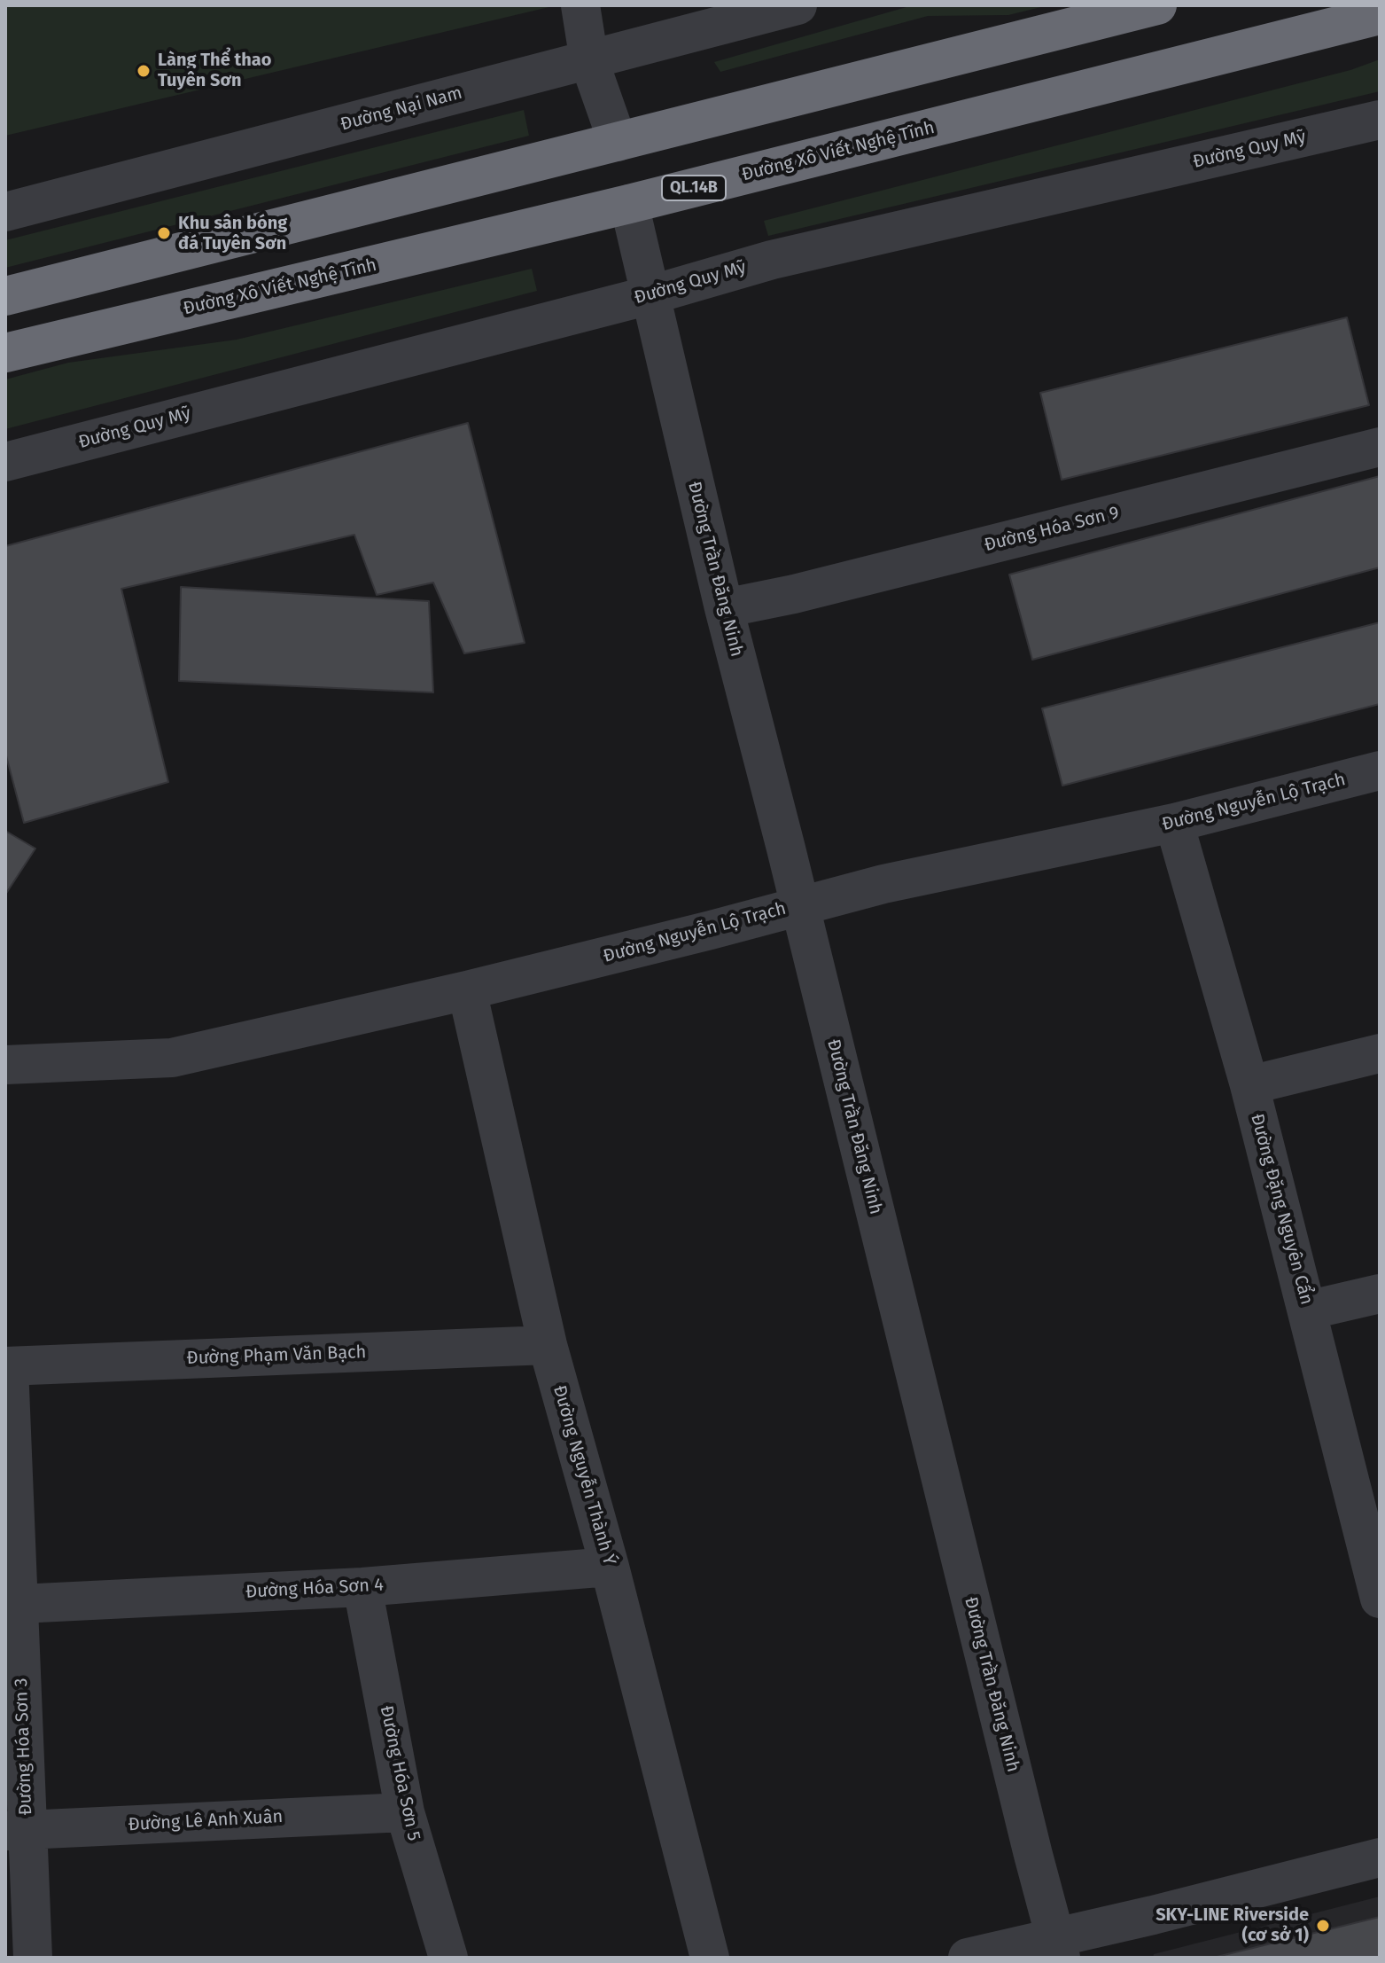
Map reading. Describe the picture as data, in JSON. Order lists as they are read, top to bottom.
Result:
{
  "streets": {
    "highway": ["Đường Xô Viết Nghệ Tĩnh", "QL.14B"],
    "street": [
      "Đường Nại Nam",
      "Đường Quy Mỹ",
      "Đường Hóa Sơn 9",
      "Đường Trần Đăng Ninh",
      "Đường Nguyễn Lộ Trạch",
      "Đường Đặng Nguyên Cẩn",
      "Đường Phạm Văn Bạch",
      "Đường Nguyễn Thành Ý",
      "Đường Hóa Sơn 4",
      "Đường Hóa Sơn 3",
      "Đường Hóa Sơn 5",
      "Đường Lê Anh Xuân"
    ]
  },
  "crossings": [
    ["Đường Quy Mỹ", "Đường Trần Đăng Ninh"],
    ["Đường Xô Viết Nghệ Tĩnh", "Đường Trần Đăng Ninh"],
    ["Đường Hóa Sơn 9", "Đường Trần Đăng Ninh"],
    ["Đường Trần Đăng Ninh", "Đường Nguyễn Lộ Trạch"],
    ["Đường Nguyễn Lộ Trạch", "Đường Đặng Nguyên Cẩn"],
    ["Đường Nguyễn Lộ Trạch", "Đường Nguyễn Thành Ý"],
    ["Đường Phạm Văn Bạch", "Đường Nguyễn Thành Ý"],
    ["Đường Phạm Văn Bạch", "Đường Hóa Sơn 3"],
    ["Đường Nguyễn Thành Ý", "Đường Hóa Sơn 4"],
    ["Đường Hóa Sơn 4", "Đường Hóa Sơn 3"],
    ["Đường Hóa Sơn 4", "Đường Hóa Sơn 5"],
    ["Đường Hóa Sơn 3", "Đường Lê Anh Xuân"],
    ["Đường Hóa Sơn 5", "Đường Lê Anh Xuân"]
  ],
  "places": ["Làng Thể thao Tuyên Sơn", "Khu sân bóng đá Tuyên Sơn", "SKY-LINE Riverside (cơ sở 1)"]
}
